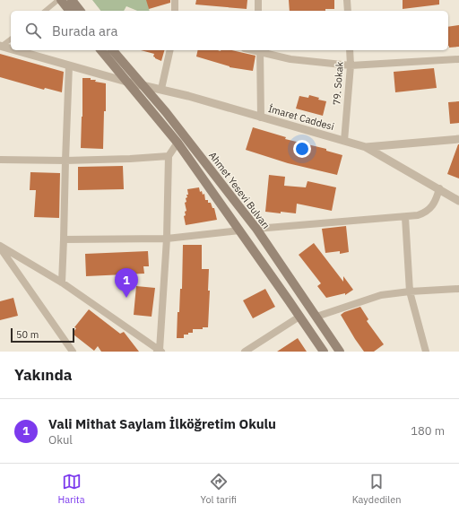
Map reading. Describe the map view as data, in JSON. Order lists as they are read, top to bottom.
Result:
{
  "streets": {
    "main road": ["Ahmet Yesevi Bulvarı"],
    "street": ["79. Sokak", "İmaret Caddesi"]
  },
  "crossings": [
    ["79. Sokak", "İmaret Caddesi"],
    ["İmaret Caddesi", "Ahmet Yesevi Bulvarı"]
  ],
  "scale_bar": "50 m",
  "page": {
    "search": "Burada ara",
    "pins": "1",
    "scale": "50 m",
    "heading": "Yakında",
    "list": [
      {
        "mark": "1",
        "name": "Vali Mithat Saylam İlköğretim Okulu",
        "note": "Okul",
        "value": "180 m"
      }
    ],
    "nav": ["Harita", "Yol tarifi", "Kaydedilen"]
  }
}
